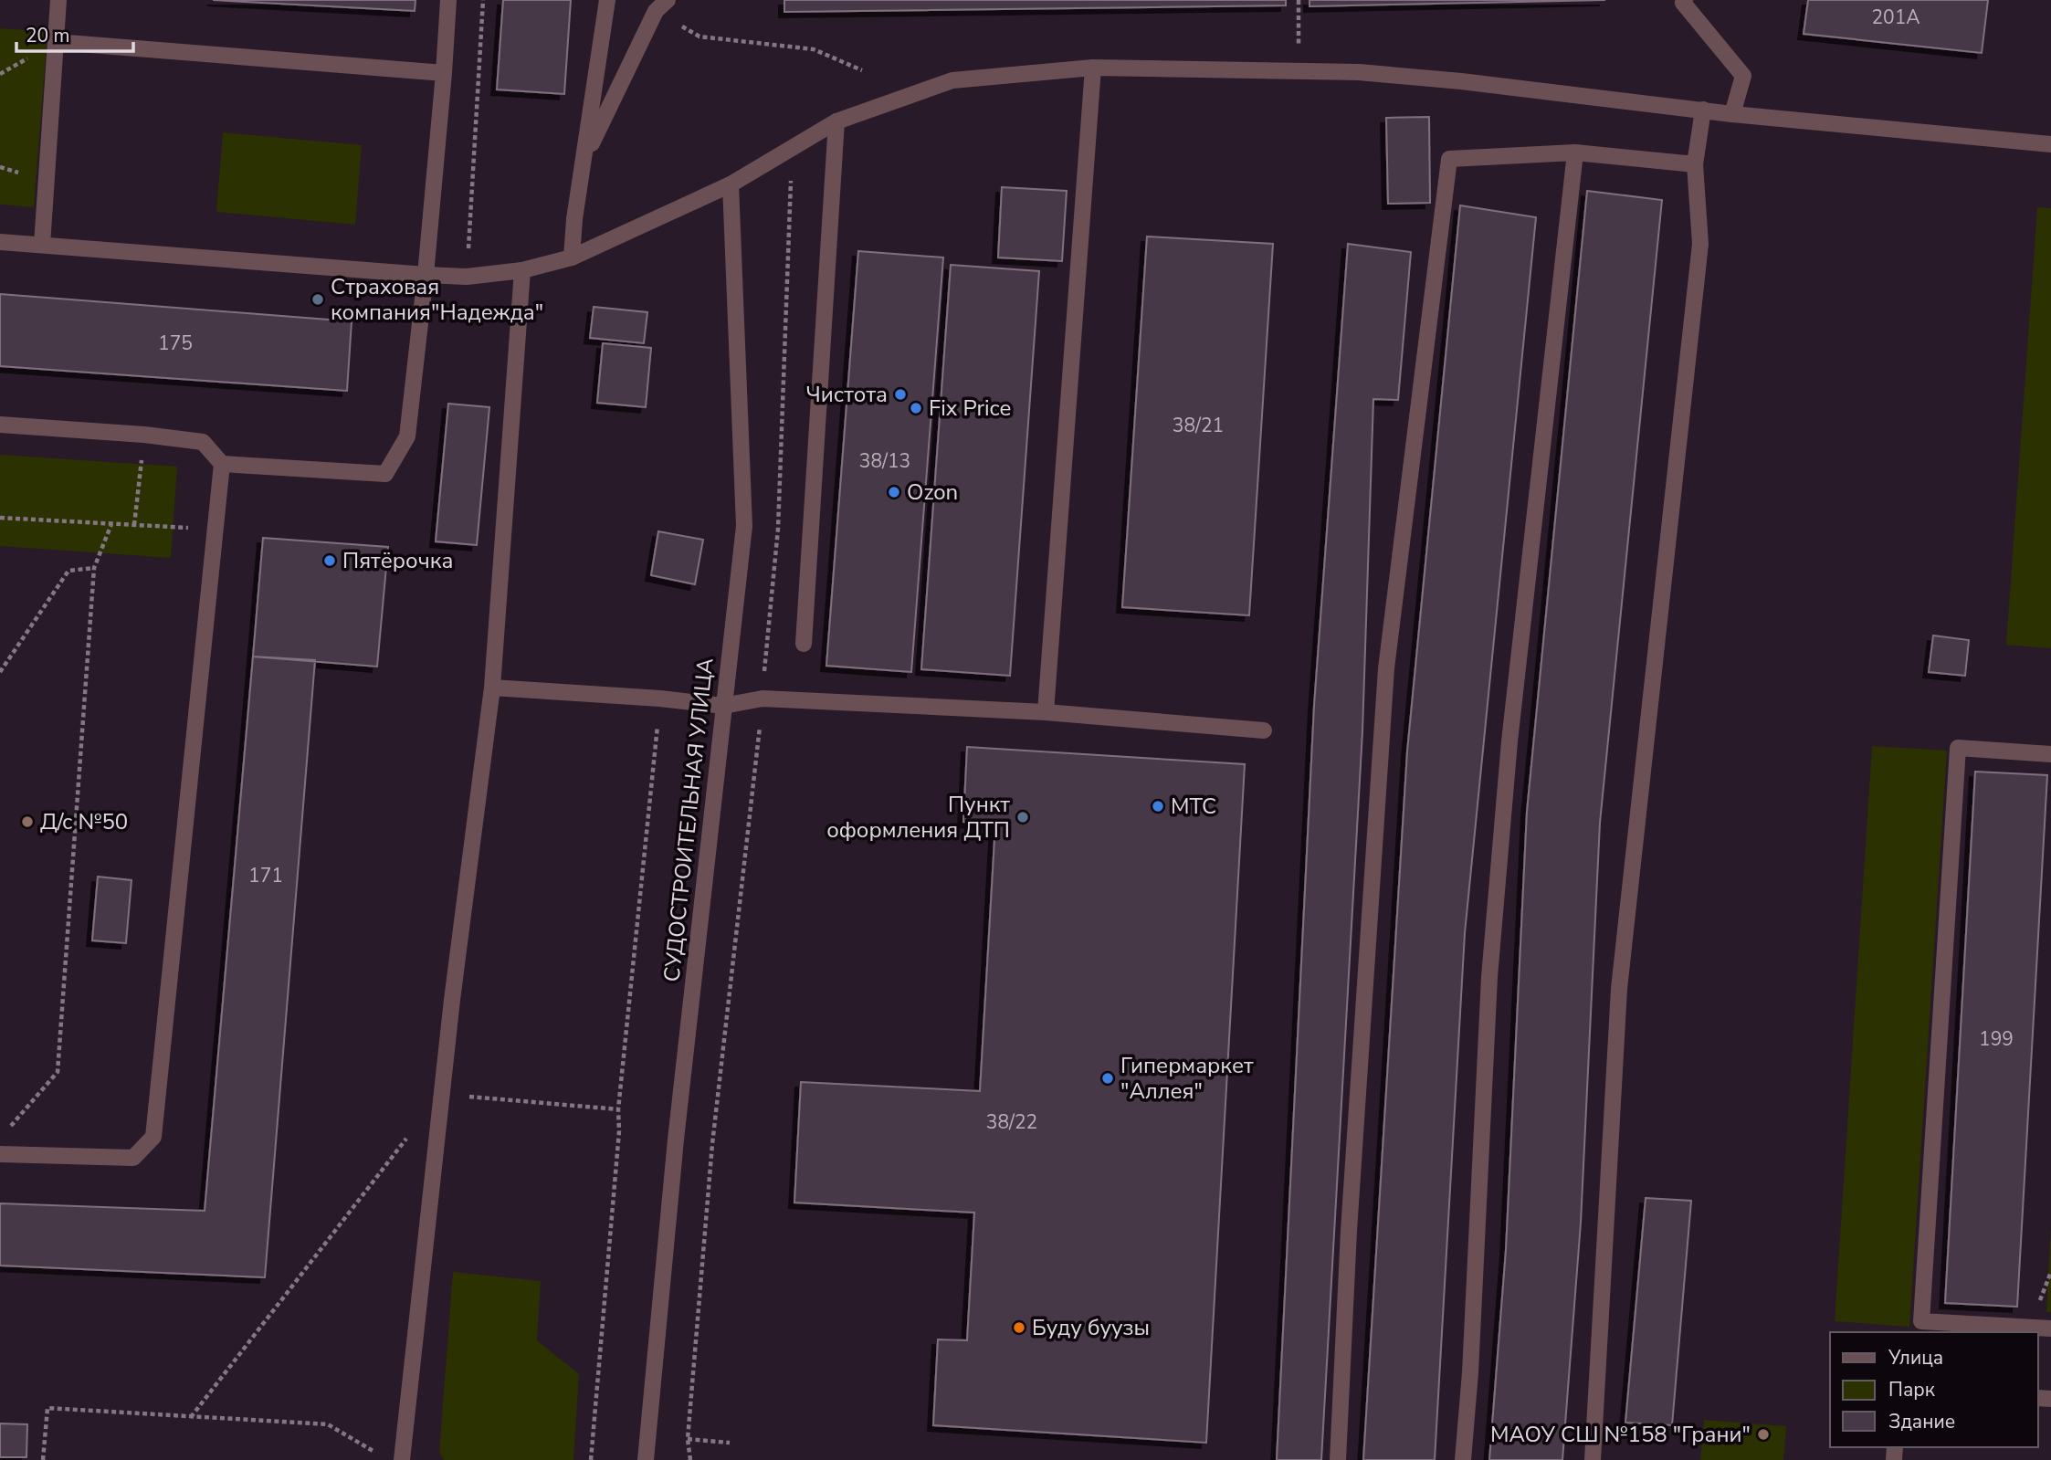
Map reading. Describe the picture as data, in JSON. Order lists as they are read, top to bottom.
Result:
{
  "streets": {
    "street": ["СУДОСТРОИТЕЛЬНАЯ УЛИЦА"]
  },
  "places": [
    "Страховая компания\"Надежда\"",
    "Чистота",
    "Fix Price",
    "Ozon",
    "Пятёрочка",
    "МТС",
    "Пункт оформления ДТП",
    "Д/с №50",
    "Гипермаркет \"Аллея\"",
    "Буду буузы",
    "МАОУ СШ №158 \"Грани\""
  ],
  "house_numbers": [
    "201А",
    "175",
    "38/21",
    "38/13",
    "171",
    "199",
    "38/22"
  ],
  "legend": ["Улица", "Парк", "Здание"],
  "scale_bar": "20 m"
}
